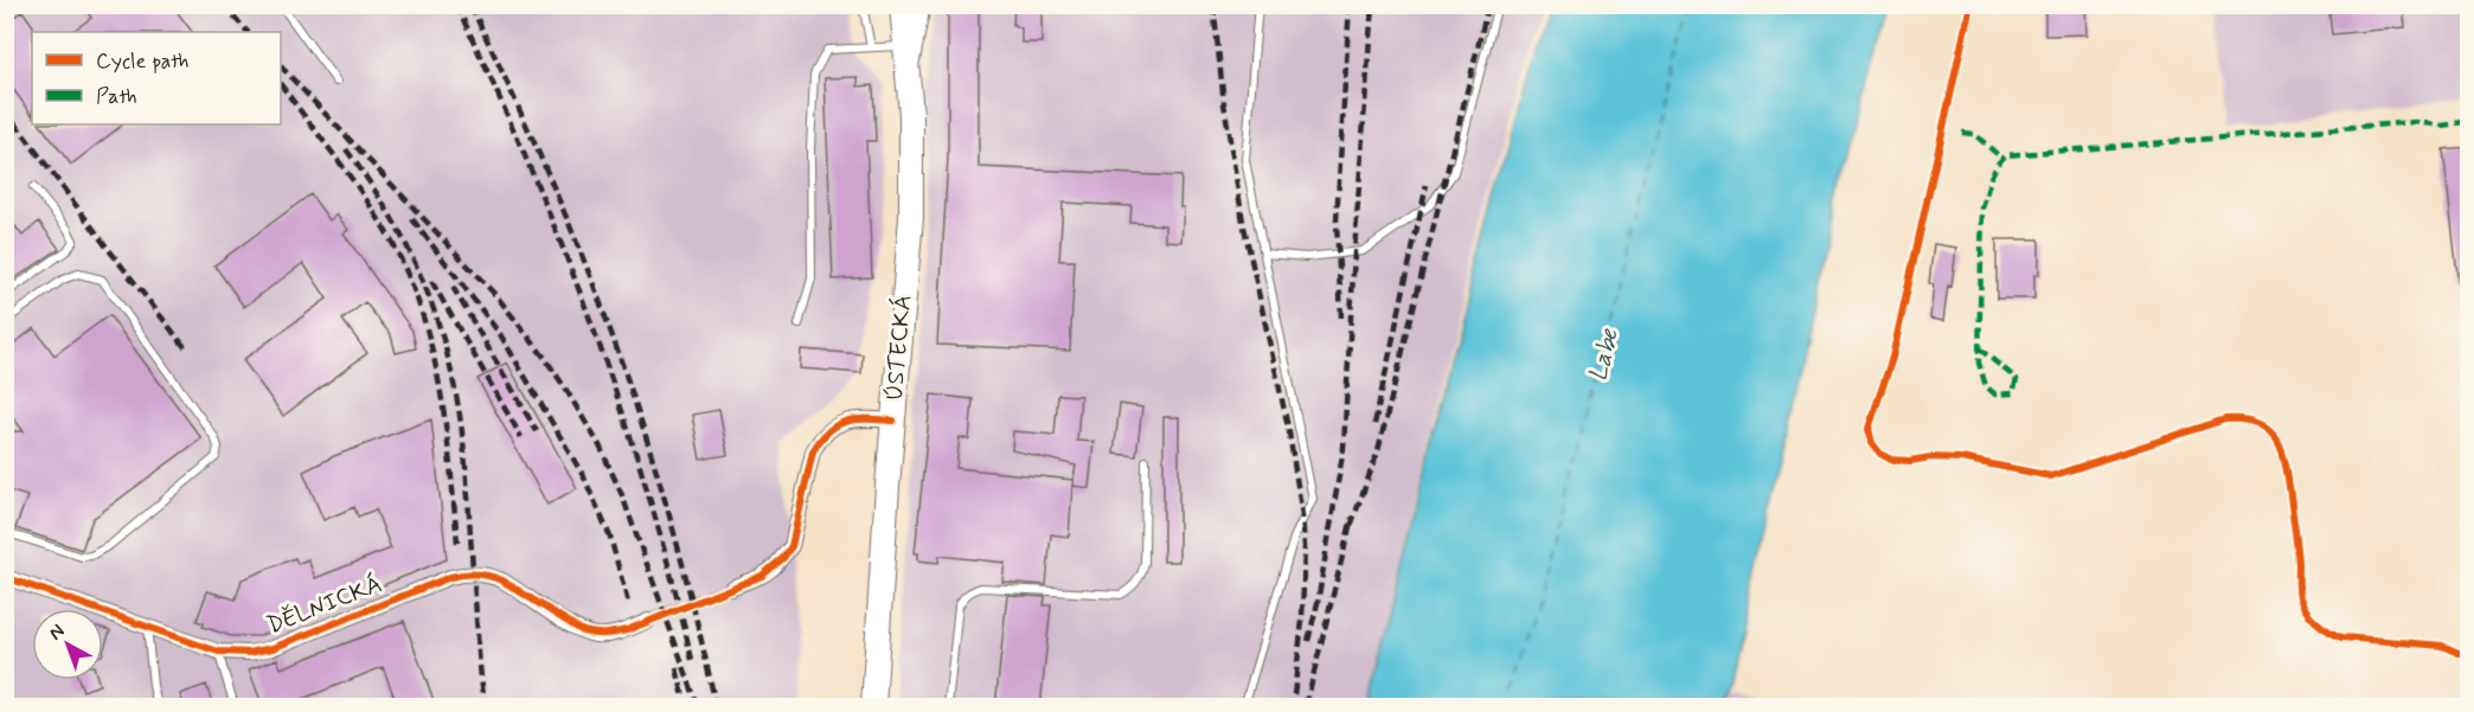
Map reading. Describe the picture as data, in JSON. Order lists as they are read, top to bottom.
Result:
{
  "streets": {
    "main road": ["ÚSTECKÁ"],
    "street": ["DĚLNICKÁ"]
  },
  "water": ["Labe"],
  "legend": ["Cycle path", "Path"],
  "north": "top left"
}
